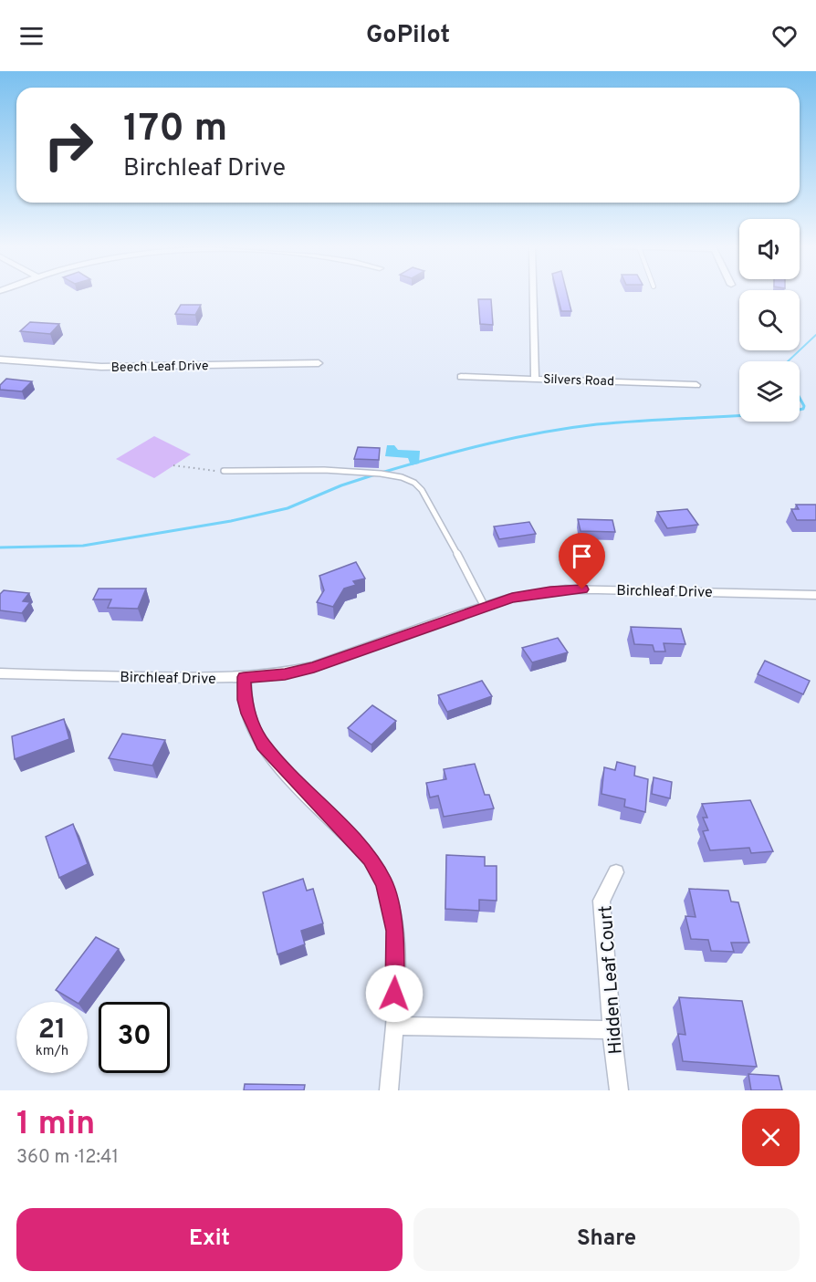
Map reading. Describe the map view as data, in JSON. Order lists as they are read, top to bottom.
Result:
{
  "streets": {
    "street": [
      "Beech Leaf Drive",
      "Silvers Road",
      "Birchleaf Drive",
      "Hidden Leaf Court"
    ]
  },
  "page": {
    "header": "GoPilot",
    "turn": ["170 m", "Birchleaf Drive"],
    "speed": "21 km/h",
    "limit": "30",
    "heading": ["1 min", "360 m · 12:41"],
    "buttons": ["Exit", "Share"]
  }
}
